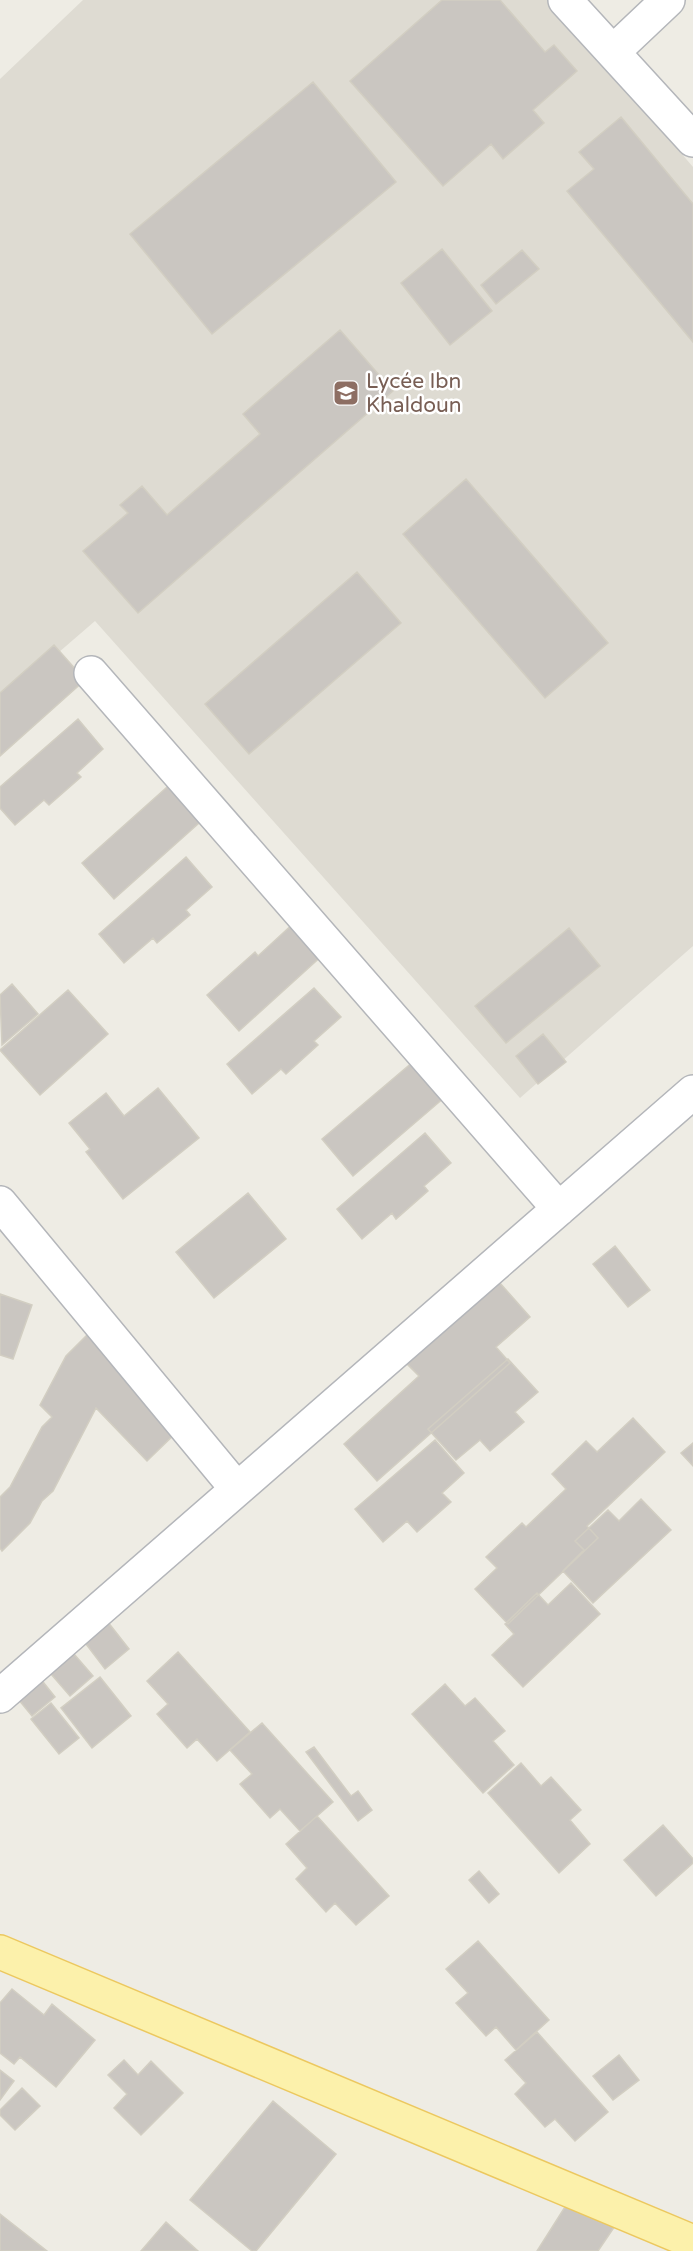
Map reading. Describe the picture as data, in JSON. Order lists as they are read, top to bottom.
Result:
{
  "places": {
    "school or university": ["Lycée Ibn Khaldoun"]
  }
}
